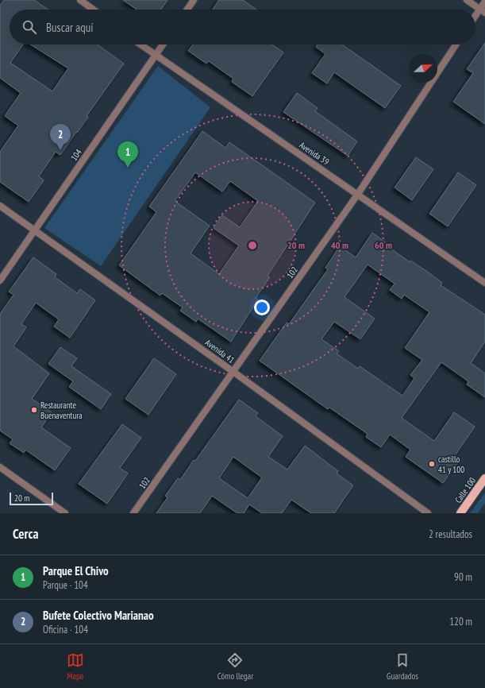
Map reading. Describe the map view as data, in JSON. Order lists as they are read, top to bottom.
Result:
{
  "streets": {
    "main road": ["Calle 100"],
    "street": [
      "Avenida 39",
      "104",
      "102",
      "Avenida 41"
    ]
  },
  "crossings": [
    ["Avenida 39", "104"],
    ["Avenida 39", "102"],
    ["104", "Avenida 41"],
    ["102", "Avenida 41"]
  ],
  "places": ["Restaurante Buenaventura", "castillo 41 y 100"],
  "scale_bar": "20 m",
  "north": "right",
  "page": {
    "search": "Buscar aquí",
    "pins": ["2", "1"],
    "scale": "20 m",
    "heading": ["Cerca", "2 resultados"],
    "list": [
      {
        "mark": "1",
        "name": "Parque El Chivo",
        "note": "Parque · 104",
        "value": "90 m"
      },
      {
        "mark": "2",
        "name": "Bufete Colectivo Marianao",
        "note": "Oficina · 104",
        "value": "120 m"
      }
    ],
    "nav": ["Mapa", "Cómo llegar", "Guardados"]
  },
  "rings": ["20 m", "40 m", "60 m"]
}
